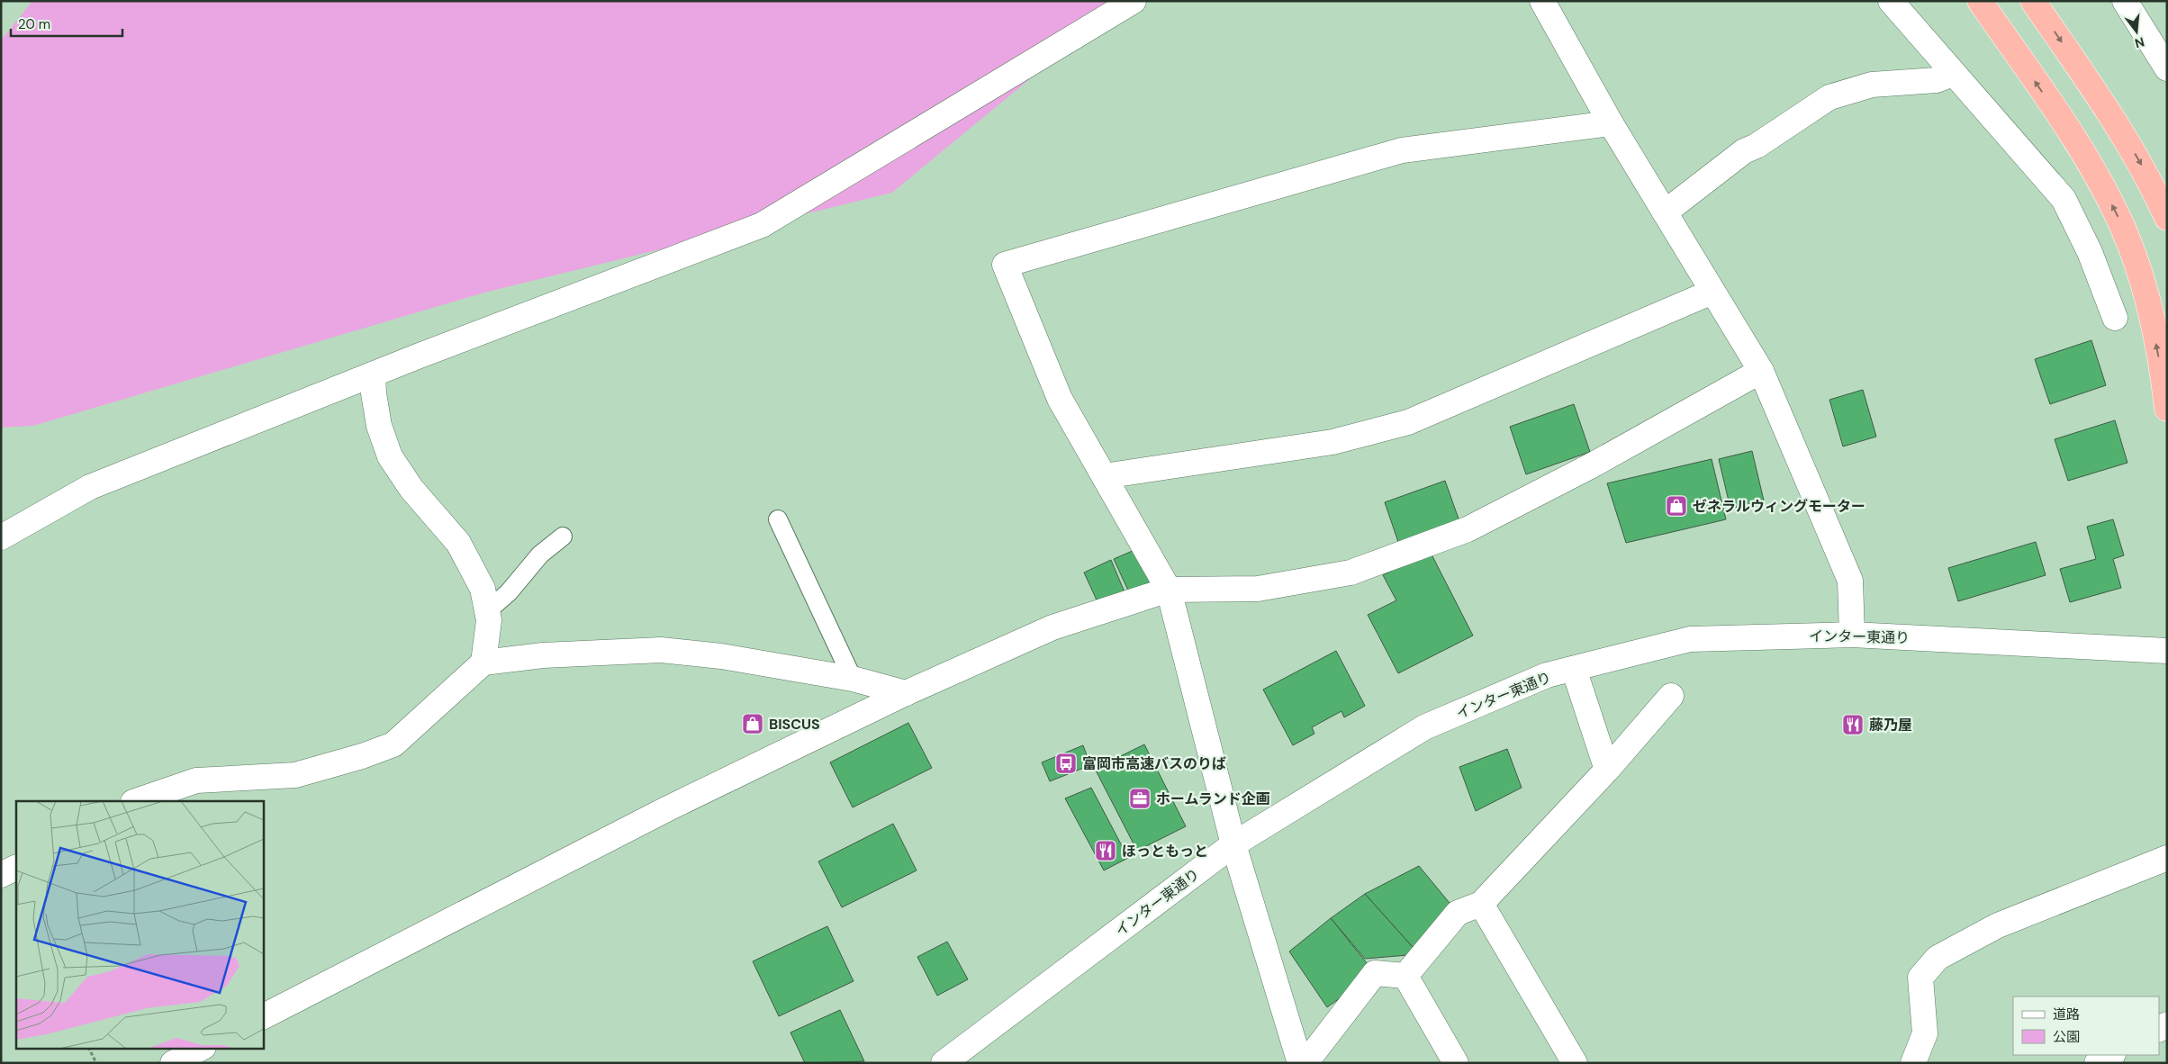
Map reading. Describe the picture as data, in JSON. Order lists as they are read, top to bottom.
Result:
{
  "streets": {
    "street": ["インター東通り"]
  },
  "places": {
    "shop": ["ゼネラルウィングモーター", "BISCUS"],
    "restaurant": ["藤乃屋", "ほっともっと"],
    "bus stop": ["富岡市高速バスのりば"],
    "office": ["ホームランド企画"]
  },
  "legend": ["道路", "公園"],
  "scale_bar": "20 m",
  "north": "bottom"
}
